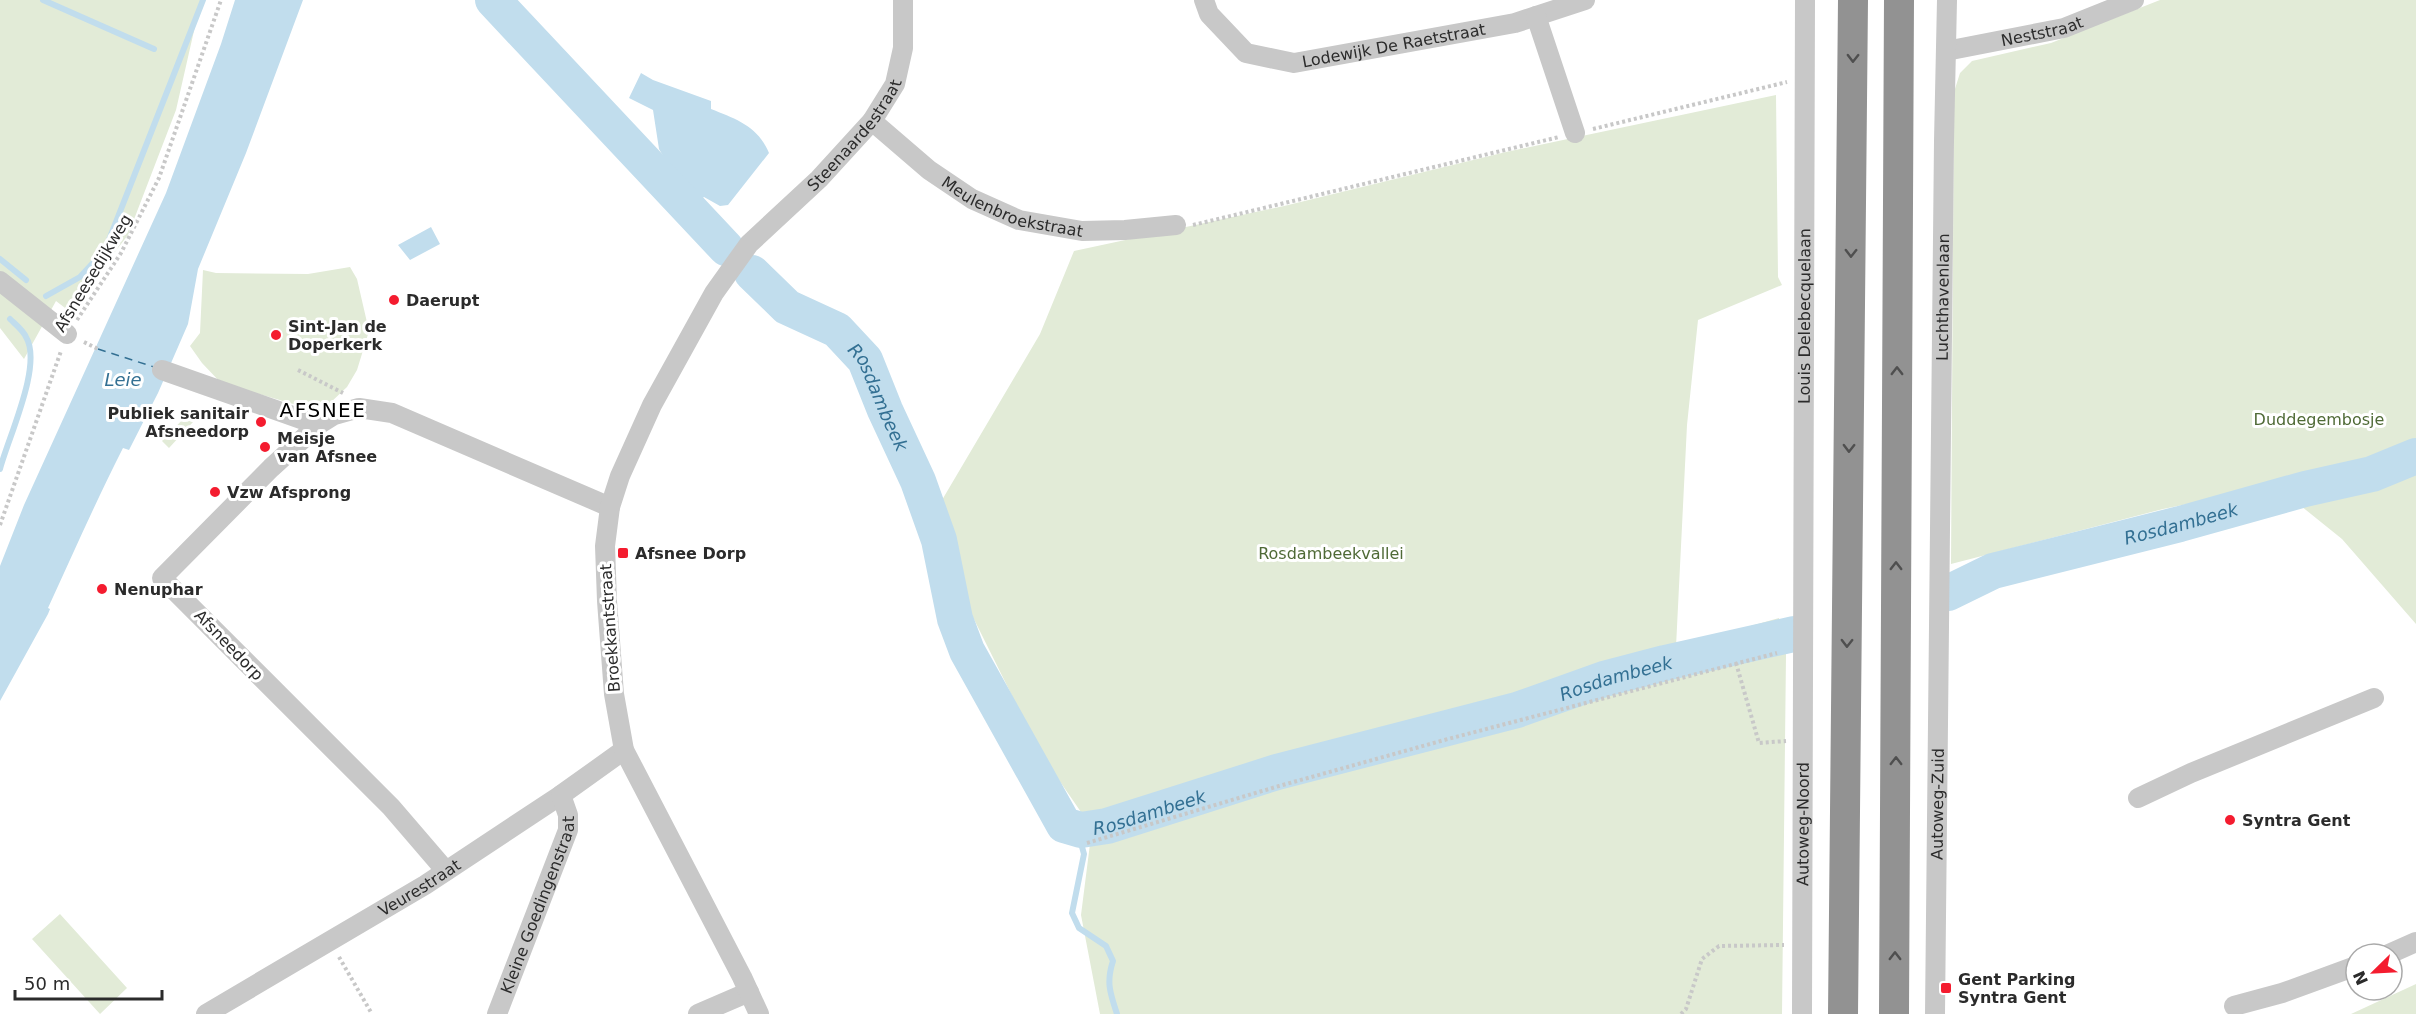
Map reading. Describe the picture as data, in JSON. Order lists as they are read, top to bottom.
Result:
{
  "streets": {
    "street": [
      "Neststraat",
      "Lodewijk De Raetstraat",
      "Steenaardestraat",
      "Meulenbroekstraat",
      "Luchthavenlaan",
      "Louis Delebecquelaan",
      "Broekkantstraat",
      "Afsneedorp",
      "Autoweg-Zuid",
      "Autoweg-Noord",
      "Veurestraat",
      "Kleine Goedingenstraat"
    ],
    "path": ["Afsneesedijkweg"]
  },
  "crossings": [
    ["Neststraat", "Luchthavenlaan"],
    ["Steenaardestraat", "Meulenbroekstraat"],
    ["Steenaardestraat", "Broekkantstraat"],
    ["Luchthavenlaan", "Autoweg-Zuid"],
    ["Louis Delebecquelaan", "Autoweg-Noord"],
    ["Broekkantstraat", "Afsneedorp"],
    ["Broekkantstraat", "Veurestraat"],
    ["Afsneedorp", "Veurestraat"],
    ["Veurestraat", "Kleine Goedingenstraat"]
  ],
  "districts": ["AFSNEE"],
  "water": ["Leie", "Rosdambeek"],
  "parks": ["Duddegembosje", "Rosdambeekvallei"],
  "places": {
    "other": [
      "Daerupt",
      "Sint-Jan de Doperkerk",
      "Publiek sanitair Afsneedorp",
      "Meisje van Afsnee",
      "Vzw Afsprong",
      "Nenuphar",
      "Syntra Gent"
    ],
    "transit": ["Afsnee Dorp", "Gent Parking Syntra Gent"]
  },
  "scale_bar": "50 m",
  "north": "bottom left"
}
